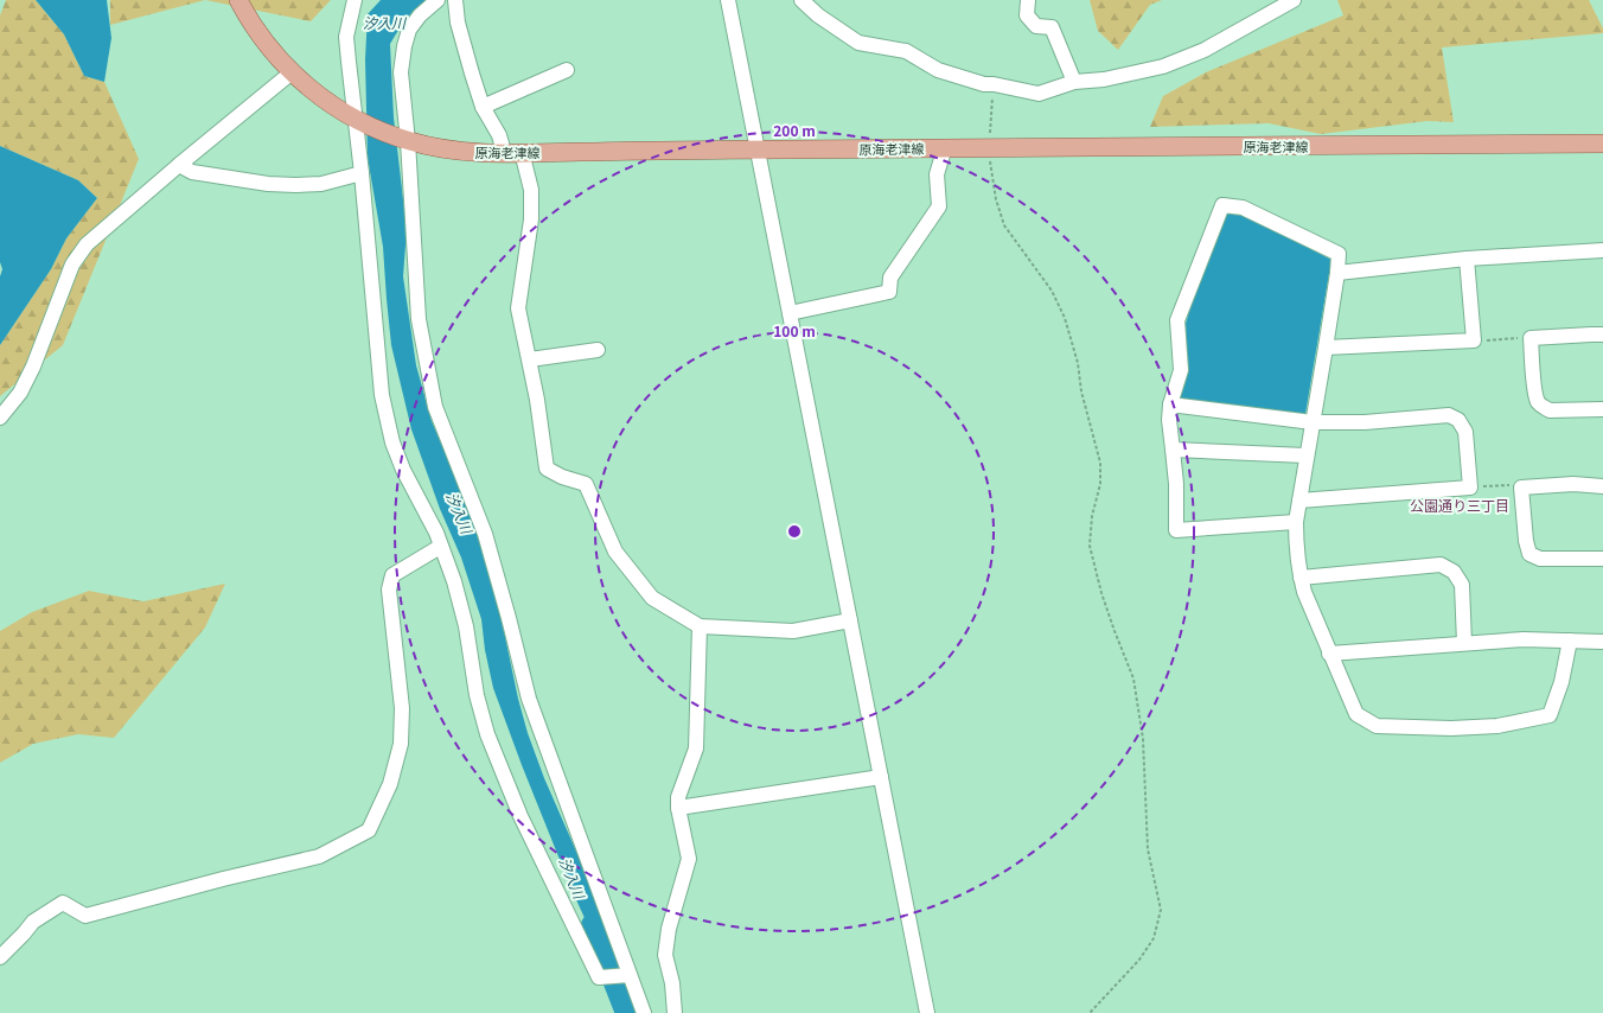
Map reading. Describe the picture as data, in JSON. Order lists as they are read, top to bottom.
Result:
{
  "streets": {
    "main road": ["原海老津線"]
  },
  "districts": ["公園通り三丁目"],
  "water": ["汐入川"],
  "rings": ["200 m", "100 m"]
}
